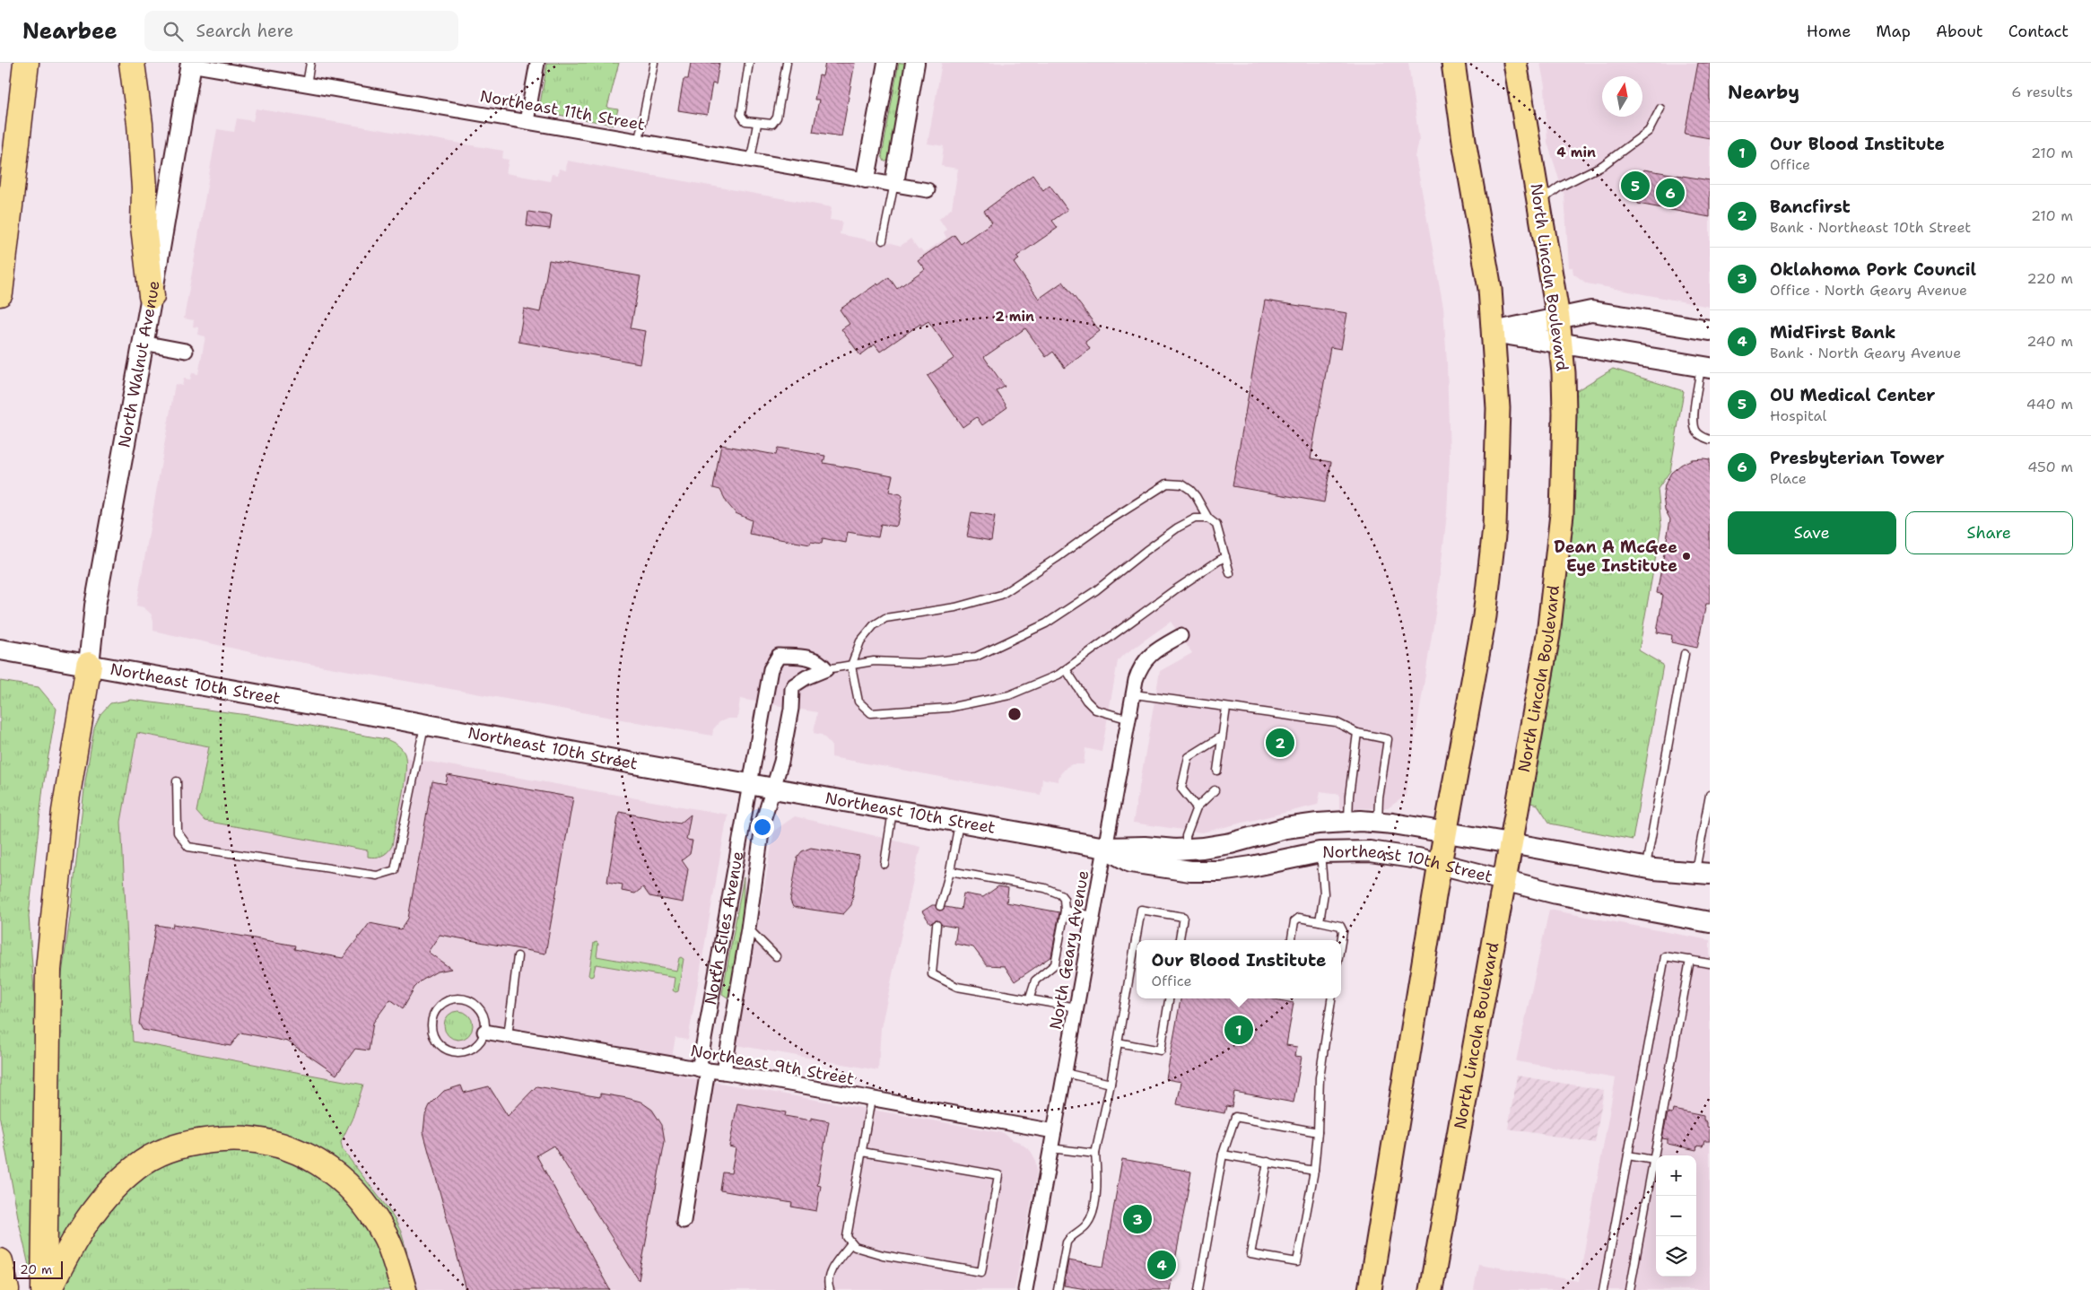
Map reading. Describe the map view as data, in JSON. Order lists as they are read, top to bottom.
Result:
{
  "streets": {
    "main road": ["North Lincoln Boulevard", "North Walnut Avenue", "Northeast 10th Street"],
    "street": [
      "Northeast 11th Street",
      "North Stiles Avenue",
      "North Geary Avenue",
      "Northeast 9th Street"
    ]
  },
  "crossings": [
    ["Northeast 11th Street", "North Walnut Avenue"],
    ["North Lincoln Boulevard", "Northeast 10th Street"],
    ["North Walnut Avenue", "Northeast 10th Street"],
    ["Northeast 10th Street", "North Stiles Avenue"],
    ["Northeast 10th Street", "North Geary Avenue"],
    ["North Stiles Avenue", "Northeast 9th Street"],
    ["North Geary Avenue", "Northeast 9th Street"]
  ],
  "places": ["Dean A McGee Eye Institute"],
  "scale_bar": "20 m",
  "north": "top",
  "page": {
    "header": "Nearbee",
    "search": "Search here",
    "nav": [
      "Home",
      "Map",
      "About",
      "Contact"
    ],
    "heading": ["Nearby", "6 results"],
    "list": [
      {
        "mark": "1",
        "name": "Our Blood Institute",
        "note": "Office",
        "value": "210 m"
      },
      {
        "mark": "2",
        "name": "Bancfirst",
        "note": "Bank · Northeast 10th Street",
        "value": "210 m"
      },
      {
        "mark": "3",
        "name": "Oklahoma Pork Council",
        "note": "Office · North Geary Avenue",
        "value": "220 m"
      },
      {
        "mark": "4",
        "name": "MidFirst Bank",
        "note": "Bank · North Geary Avenue",
        "value": "240 m"
      },
      {
        "mark": "5",
        "name": "OU Medical Center",
        "note": "Hospital",
        "value": "440 m"
      },
      {
        "mark": "6",
        "name": "Presbyterian Tower",
        "note": "Place",
        "value": "450 m"
      }
    ],
    "pins": [
      "5",
      "6",
      "2",
      "1",
      "3",
      "4"
    ],
    "buttons": ["Save", "Share"],
    "popup": ["Our Blood Institute", "Office"],
    "map_buttons": ["+", "−"],
    "scale": "20 m"
  },
  "rings": ["4 min", "2 min"]
}
